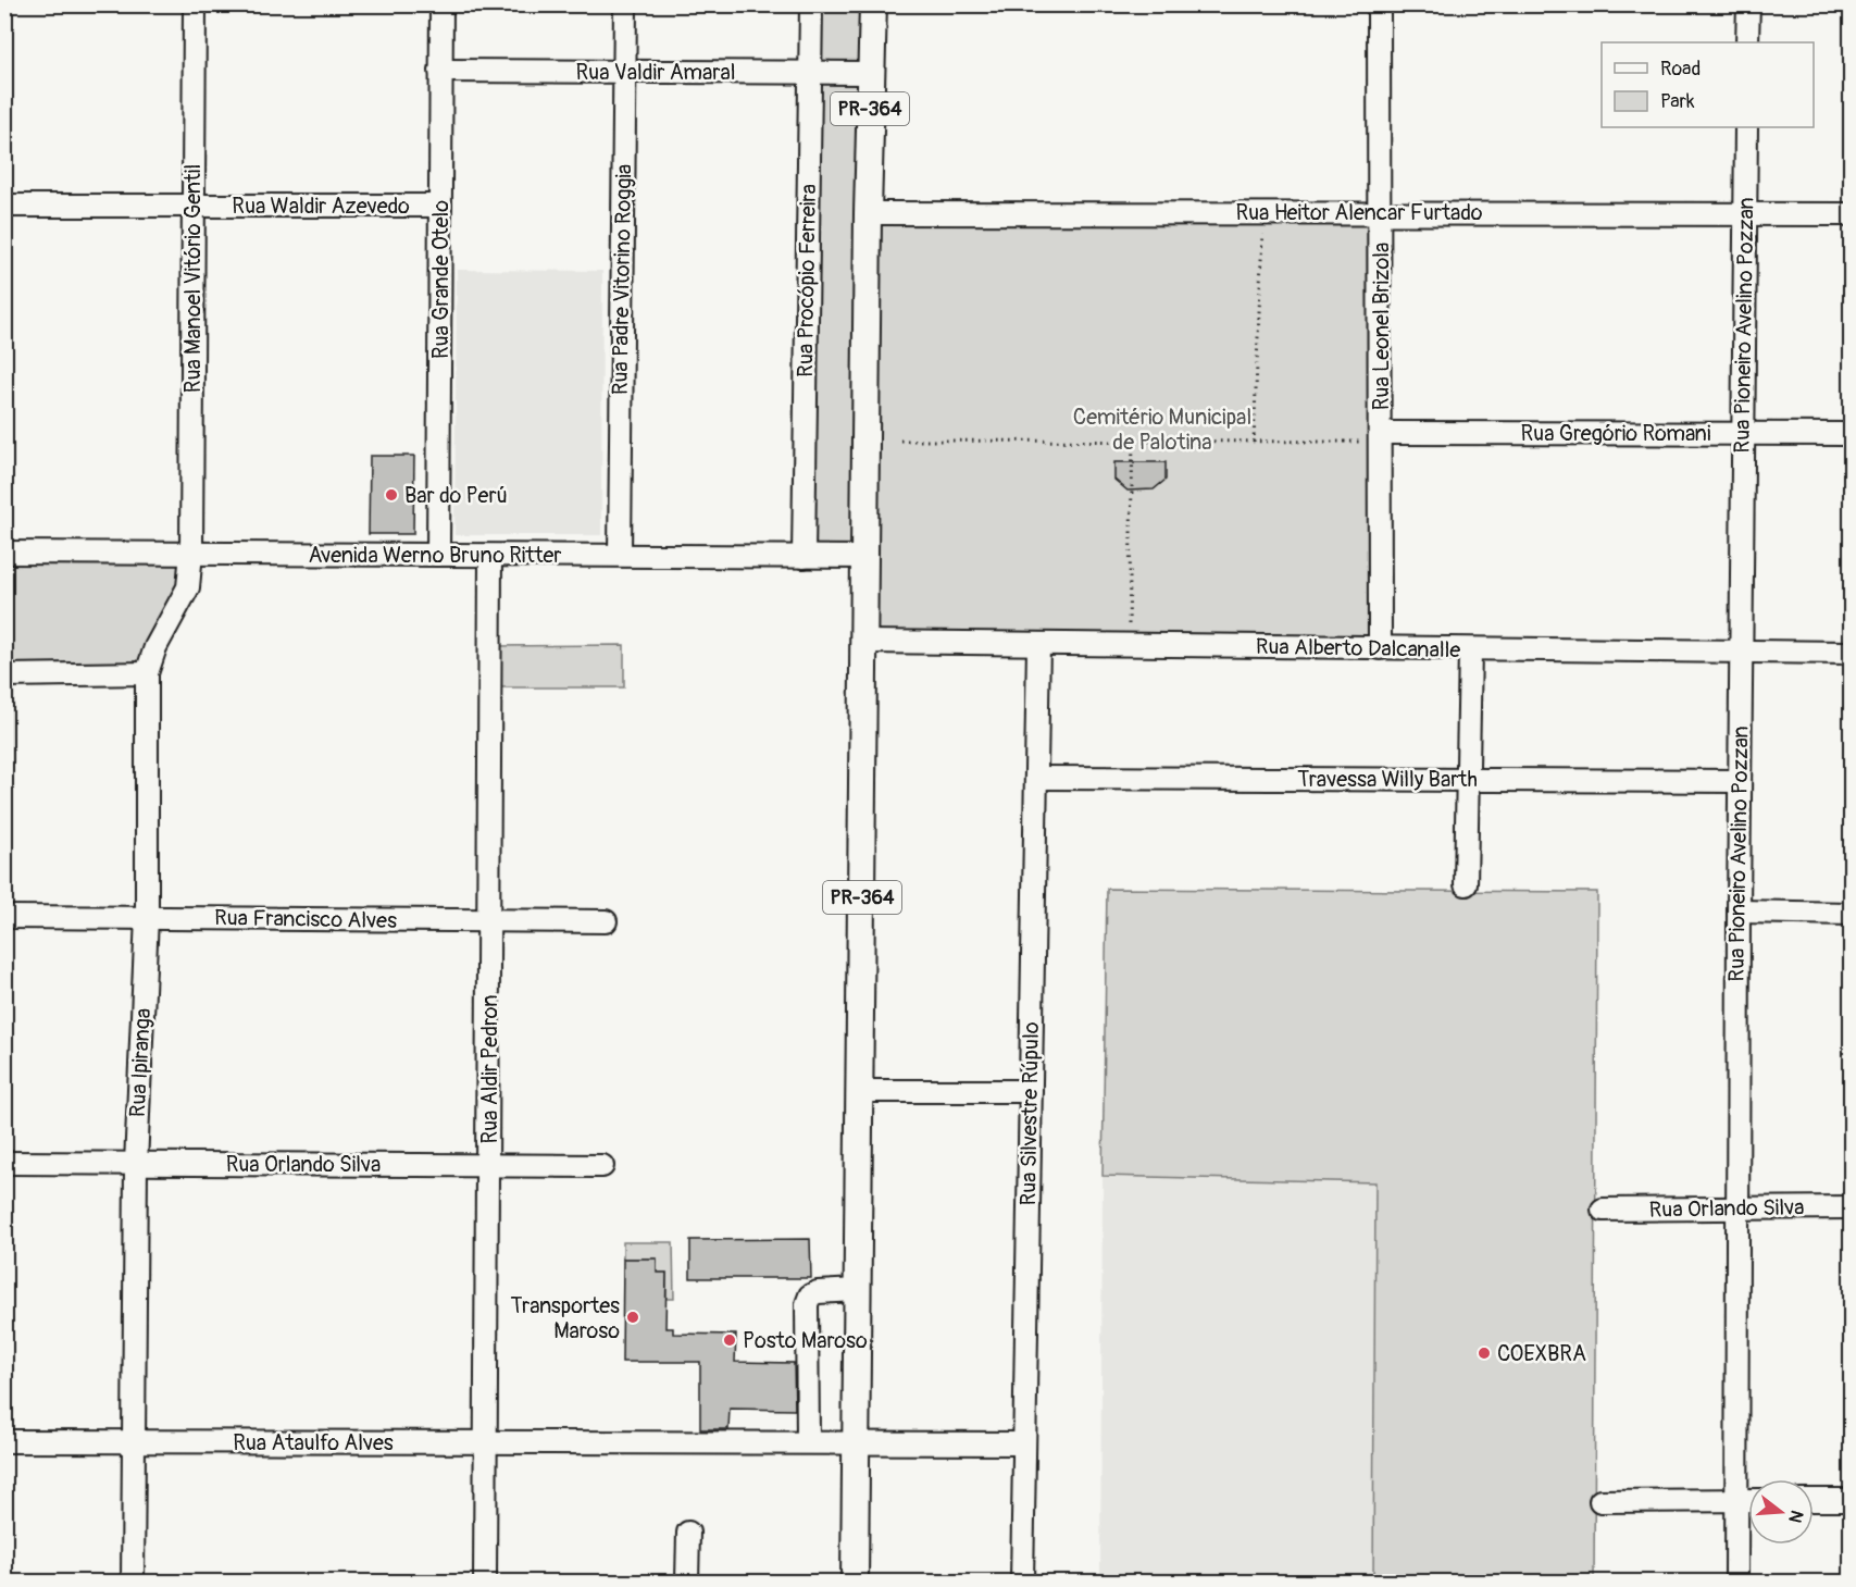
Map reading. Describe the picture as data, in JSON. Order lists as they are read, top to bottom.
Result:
{
  "streets": {
    "main road": ["PR-364"],
    "street": [
      "Rua Valdir Amaral",
      "Rua Waldir Azevedo",
      "Rua Heitor Alencar Furtado",
      "Rua Manoel Vitório Gentil",
      "Rua Grande Otelo",
      "Rua Padre Vitorino Roggia",
      "Rua Procópio Ferreira",
      "Rua Pioneiro Avelino Pozzan",
      "Rua Leonel Brizola",
      "Rua Gregório Romani",
      "Avenida Werno Bruno Ritter",
      "Rua Alberto Dalcanalle",
      "Travessa Willy Barth",
      "Rua Francisco Alves",
      "Rua Ipiranga",
      "Rua Aldir Pedron",
      "Rua Silvestre Rúpulo",
      "Rua Orlando Silva",
      "Rua Ataulfo Alves"
    ]
  },
  "crossings": [
    ["Rua Valdir Amaral", "PR-364"],
    ["Rua Valdir Amaral", "Rua Grande Otelo"],
    ["Rua Valdir Amaral", "Rua Padre Vitorino Roggia"],
    ["Rua Valdir Amaral", "Rua Procópio Ferreira"],
    ["PR-364", "Rua Heitor Alencar Furtado"],
    ["PR-364", "Avenida Werno Bruno Ritter"],
    ["PR-364", "Rua Alberto Dalcanalle"],
    ["PR-364", "Rua Ataulfo Alves"],
    ["Rua Waldir Azevedo", "Rua Manoel Vitório Gentil"],
    ["Rua Waldir Azevedo", "Rua Grande Otelo"],
    ["Rua Heitor Alencar Furtado", "Rua Pioneiro Avelino Pozzan"],
    ["Rua Heitor Alencar Furtado", "Rua Leonel Brizola"],
    ["Rua Manoel Vitório Gentil", "Avenida Werno Bruno Ritter"],
    ["Rua Manoel Vitório Gentil", "Rua Ipiranga"],
    ["Rua Grande Otelo", "Avenida Werno Bruno Ritter"],
    ["Rua Padre Vitorino Roggia", "Avenida Werno Bruno Ritter"],
    ["Rua Procópio Ferreira", "Avenida Werno Bruno Ritter"],
    ["Rua Pioneiro Avelino Pozzan", "Rua Gregório Romani"],
    ["Rua Pioneiro Avelino Pozzan", "Rua Alberto Dalcanalle"],
    ["Rua Pioneiro Avelino Pozzan", "Travessa Willy Barth"],
    ["Rua Pioneiro Avelino Pozzan", "Rua Orlando Silva"],
    ["Rua Leonel Brizola", "Rua Gregório Romani"],
    ["Rua Leonel Brizola", "Rua Alberto Dalcanalle"],
    ["Avenida Werno Bruno Ritter", "Rua Ipiranga"],
    ["Avenida Werno Bruno Ritter", "Rua Aldir Pedron"],
    ["Rua Alberto Dalcanalle", "Rua Silvestre Rúpulo"],
    ["Travessa Willy Barth", "Rua Silvestre Rúpulo"],
    ["Rua Francisco Alves", "Rua Ipiranga"],
    ["Rua Francisco Alves", "Rua Aldir Pedron"],
    ["Rua Ipiranga", "Rua Orlando Silva"],
    ["Rua Ipiranga", "Rua Ataulfo Alves"],
    ["Rua Aldir Pedron", "Rua Orlando Silva"],
    ["Rua Aldir Pedron", "Rua Ataulfo Alves"]
  ],
  "parks": ["Cemitério Municipal de Palotina"],
  "places": [
    "Bar do Perú",
    "Transportes Maroso",
    "Posto Maroso",
    "COEXBRA"
  ],
  "legend": ["Road", "Park"],
  "north": "right"
}
